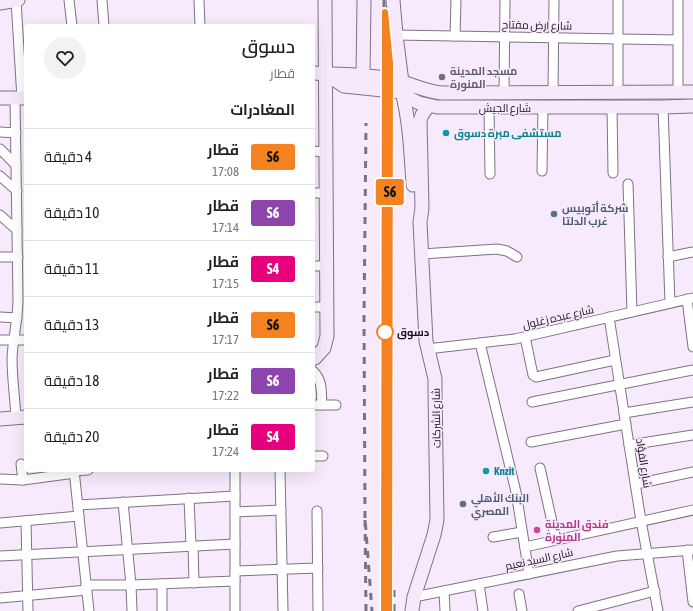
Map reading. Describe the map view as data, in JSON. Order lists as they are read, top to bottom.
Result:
{
  "streets": {
    "main road": ["شارع الجيش", "شارع الشركات"],
    "street": [
      "شارع ارض مفتاح",
      "شارع عبده زغلول",
      "شارع الفؤاد",
      "شارع السيد نعيم"
    ]
  },
  "crossings": [
    ["شارع ارض مفتاح", "شارع الشركات"],
    ["شارع الجيش", "شارع الشركات"],
    ["شارع عبده زغلول", "شارع الشركات"],
    ["شارع عبده زغلول", "شارع الفؤاد"],
    ["شارع الشركات", "شارع السيد نعيم"],
    ["شارع الفؤاد", "شارع السيد نعيم"]
  ],
  "places": [
    "مسجد المدينة المنورة",
    "مستشفى مبرة دسوق",
    "شركة أتوبيس غرب الدلتا",
    "دسوق",
    "Knzit",
    "البنك الأهلي المصري",
    "فندق المدينة المنورة"
  ],
  "page": {
    "on_map": "S6",
    "heading": [
      ["دسوق", "قطار"],
      "المغادرات"
    ],
    "list": [
      {
        "mark": "S6",
        "name": "قطار",
        "note": "17:08",
        "value": "4 دقيقة"
      },
      {
        "mark": "S6",
        "name": "قطار",
        "note": "17:14",
        "value": "10 دقيقة"
      },
      {
        "mark": "S4",
        "name": "قطار",
        "note": "17:15",
        "value": "11 دقيقة"
      },
      {
        "mark": "S6",
        "name": "قطار",
        "note": "17:17",
        "value": "13 دقيقة"
      },
      {
        "mark": "S6",
        "name": "قطار",
        "note": "17:22",
        "value": "18 دقيقة"
      },
      {
        "mark": "S4",
        "name": "قطار",
        "note": "17:24",
        "value": "20 دقيقة"
      }
    ]
  }
}
